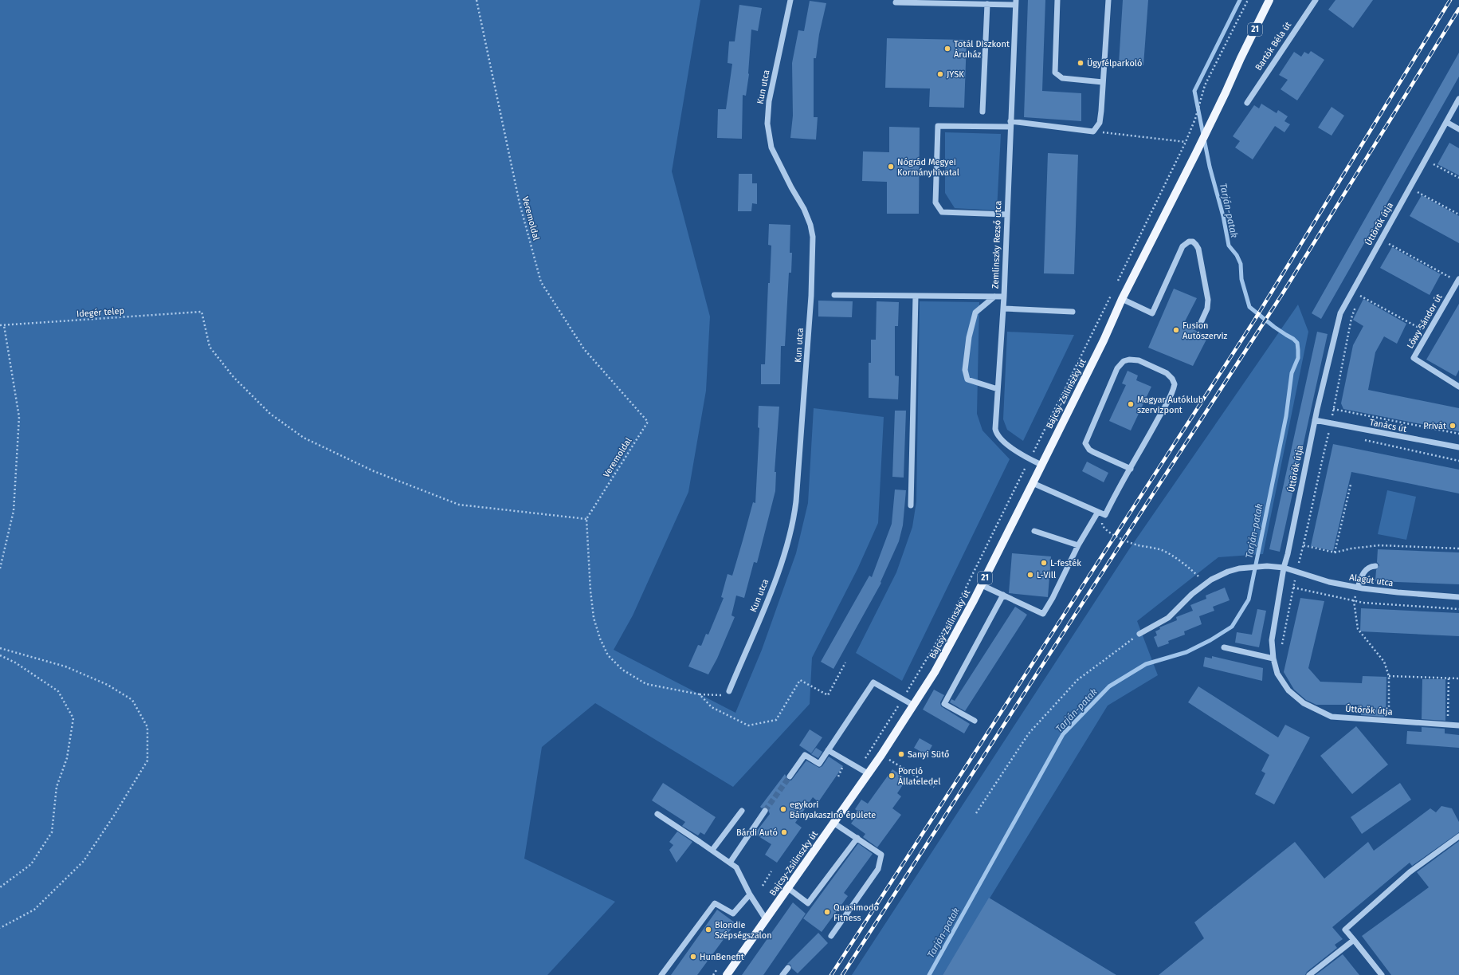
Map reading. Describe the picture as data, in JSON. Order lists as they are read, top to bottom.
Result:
{
  "streets": {
    "main road": ["21", "Bajcsy-Zsilinszky út"],
    "street": [
      "Bartók Béla út",
      "Kun utca",
      "Úttörők útja",
      "Zemlinszky Rezső utca",
      "Lőwy Sándor út",
      "Tanács út",
      "Alagút utca"
    ],
    "path": ["Veremoldal", "Idegér telep"]
  },
  "crossings": [
    ["Veremoldal", "Idegér telep"],
    ["Úttörők útja", "Tanács út"],
    ["Úttörők útja", "Alagút utca"],
    ["Zemlinszky Rezső utca", "Bajcsy-Zsilinszky út"]
  ],
  "water": ["Tarján-patak"],
  "places": [
    "Totál Diszkont Áruház",
    "Ügyfélparkoló",
    "JYSK",
    "Nógrád Megyei Kormányhivatal",
    "Fusion Autószerviz",
    "Magyar Autóklub szervizpont",
    "Privát",
    "L-festék",
    "L-Vill",
    "Sanyi Sütő",
    "Porció Állateledel",
    "egykori Bányakaszinó épülete",
    "Bárdi Autó",
    "Quasimodo Fitness",
    "Blondie Szépségszalon",
    "HunBenefit"
  ]
}
